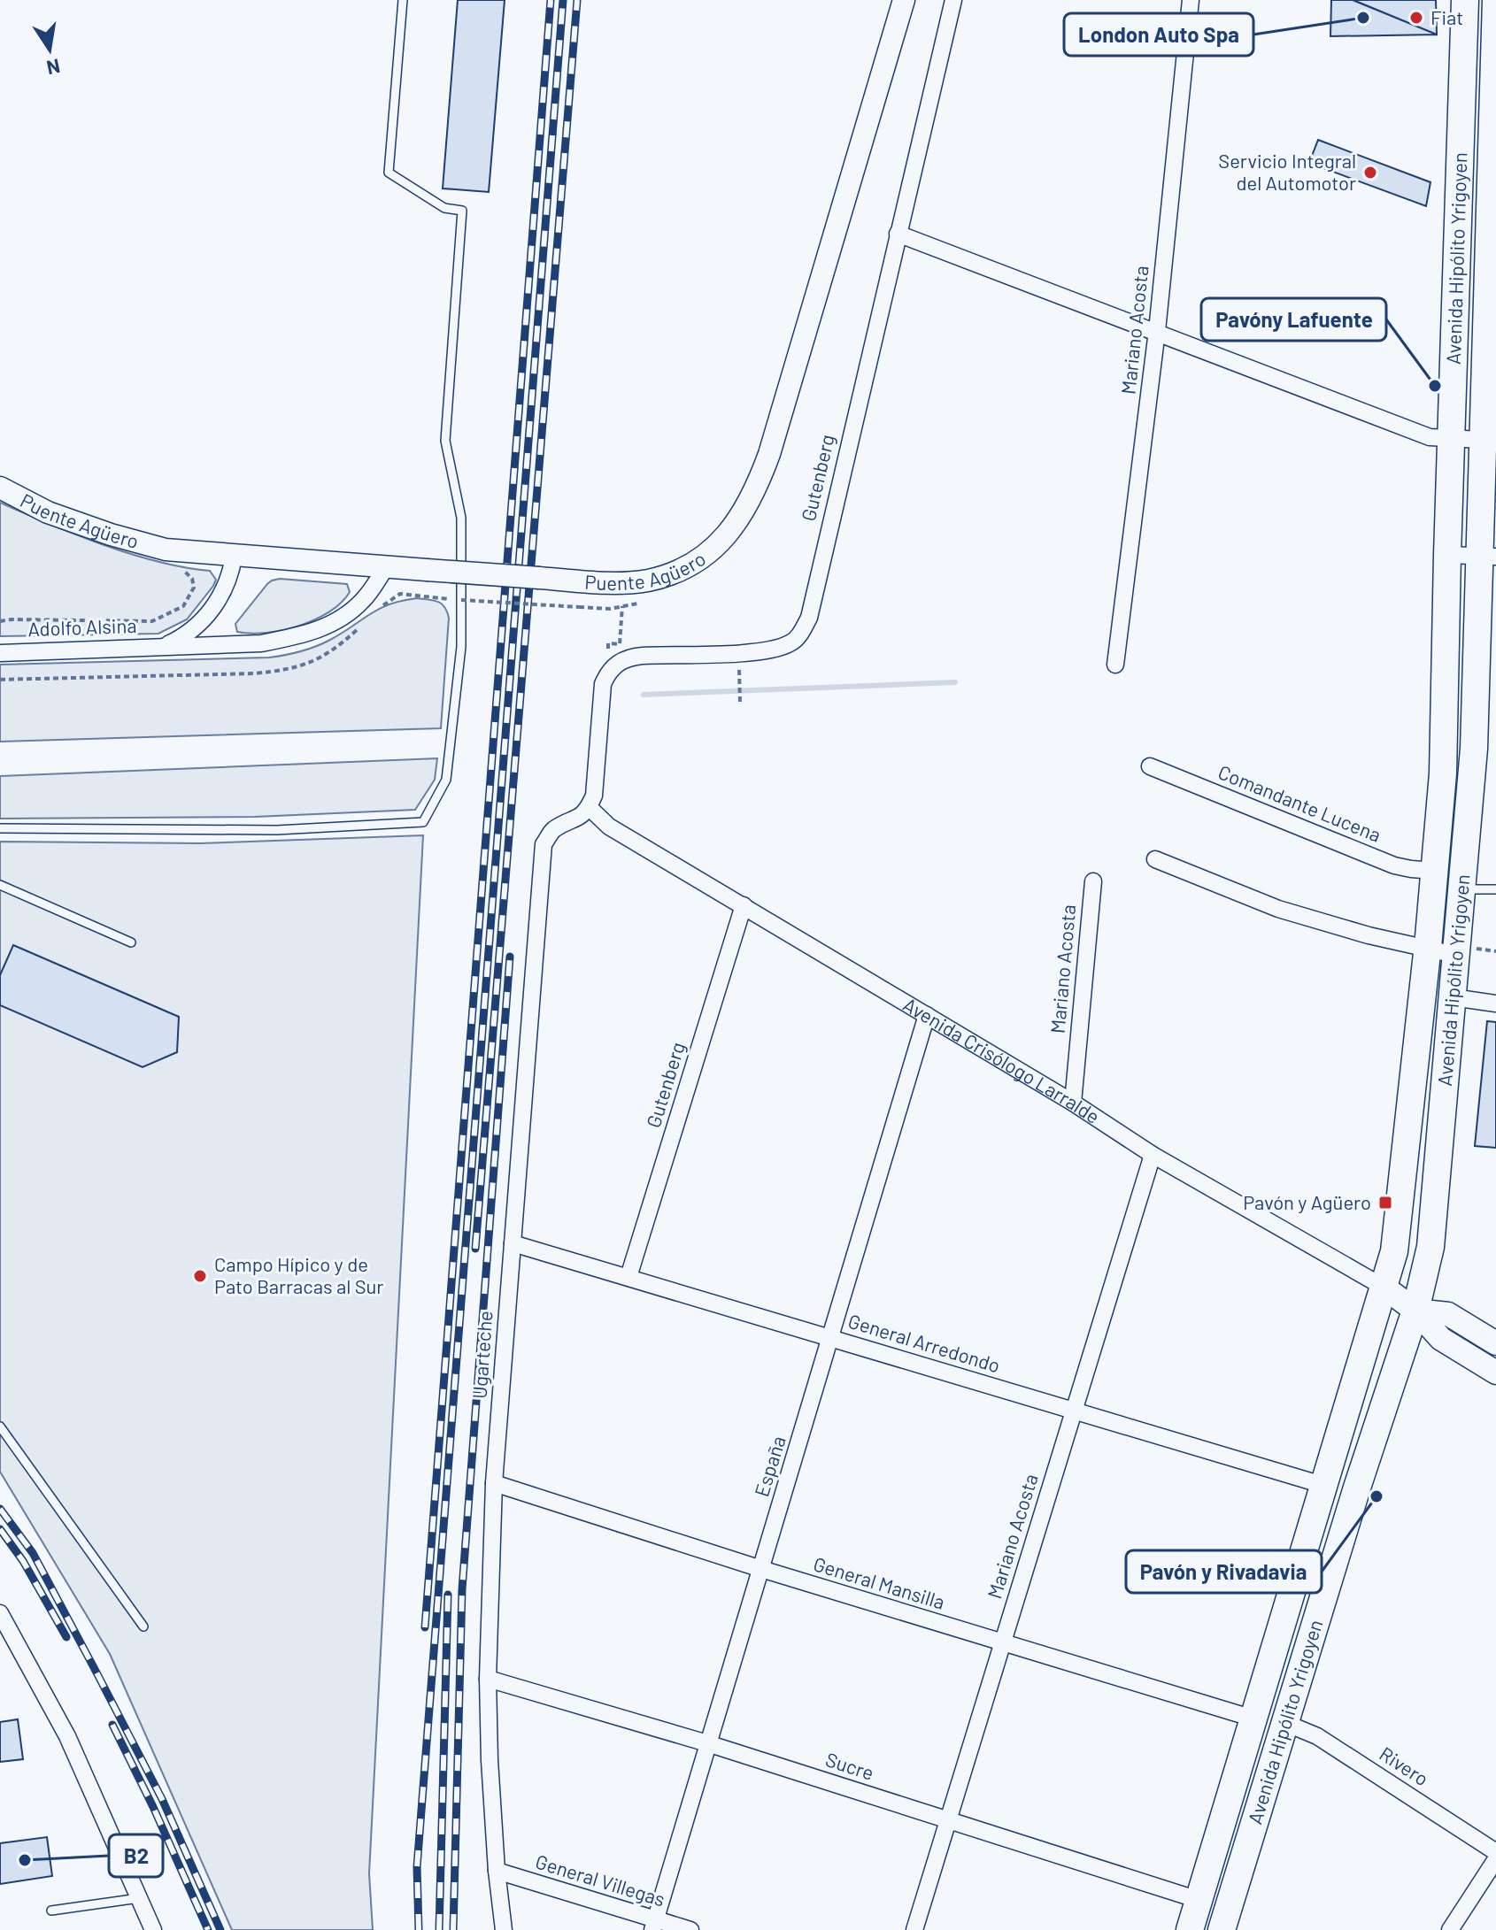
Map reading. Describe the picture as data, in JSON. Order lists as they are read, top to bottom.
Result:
{
  "streets": {
    "main road": ["Avenida Hipólito Yrigoyen", "Avenida Crisólogo Larralde"],
    "street": [
      "Mariano Acosta",
      "Gutenberg",
      "Puente Agüero",
      "Adolfo Alsina",
      "Comandante Lucena",
      "General Arredondo",
      "Ugarteche",
      "España",
      "General Mansilla",
      "Sucre",
      "Rivero",
      "General Villegas"
    ]
  },
  "crossings": [
    ["Avenida Hipólito Yrigoyen", "Comandante Lucena"],
    ["Avenida Hipólito Yrigoyen", "Avenida Crisólogo Larralde"],
    ["Avenida Hipólito Yrigoyen", "General Arredondo"],
    ["Avenida Hipólito Yrigoyen", "General Mansilla"],
    ["Avenida Hipólito Yrigoyen", "Sucre"],
    ["Avenida Hipólito Yrigoyen", "Rivero"],
    ["Mariano Acosta", "Avenida Crisólogo Larralde"],
    ["Mariano Acosta", "General Arredondo"],
    ["Mariano Acosta", "General Mansilla"],
    ["Mariano Acosta", "Sucre"],
    ["Gutenberg", "Avenida Crisólogo Larralde"],
    ["Gutenberg", "General Arredondo"],
    ["Puente Agüero", "Adolfo Alsina"],
    ["Avenida Crisólogo Larralde", "Ugarteche"],
    ["Avenida Crisólogo Larralde", "España"],
    ["General Arredondo", "Ugarteche"],
    ["General Arredondo", "España"],
    ["Ugarteche", "General Mansilla"],
    ["Ugarteche", "Sucre"],
    ["Ugarteche", "General Villegas"],
    ["España", "General Mansilla"],
    ["España", "Sucre"],
    ["España", "General Villegas"]
  ],
  "places": {
    "other": [
      "London Auto Spa",
      "Fiat",
      "Servicio Integral del Automotor",
      "Pavóny Lafuente",
      "Campo Hípico y de Pato Barracas al Sur",
      "Pavón y Rivadavia",
      "B2"
    ],
    "transit": ["Pavón y Agüero"]
  },
  "north": "bottom"
}
